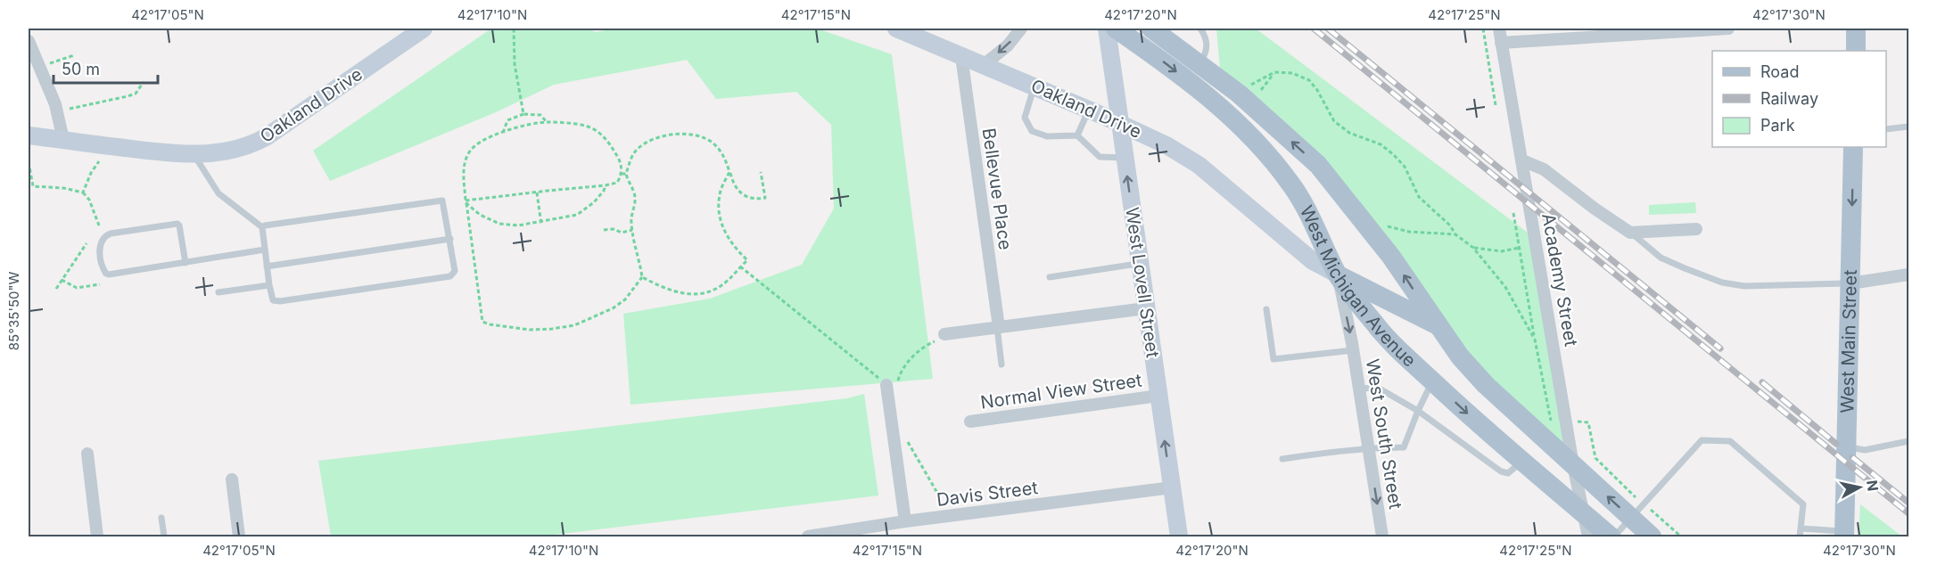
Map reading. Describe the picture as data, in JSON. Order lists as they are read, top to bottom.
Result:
{
  "streets": {
    "main road": [
      "Oakland Drive",
      "West Lovell Street",
      "West Michigan Avenue",
      "West Main Street"
    ],
    "street": [
      "Bellevue Place",
      "Academy Street",
      "Normal View Street",
      "West South Street",
      "Davis Street"
    ]
  },
  "crossings": [
    ["Oakland Drive", "Bellevue Place"],
    ["Oakland Drive", "West Lovell Street"],
    ["Oakland Drive", "West Michigan Avenue"],
    ["Oakland Drive", "West South Street"],
    ["Academy Street", "West Michigan Avenue"],
    ["West Lovell Street", "Normal View Street"],
    ["West Lovell Street", "Davis Street"],
    ["West Michigan Avenue", "West South Street"]
  ],
  "one_way": ["West Lovell Street", "West Main Street", "West South Street"],
  "legend": ["Road", "Railway", "Park"],
  "scale_bar": "50 m",
  "north": "right",
  "coordinates": [
    "42°17'05\"N",
    "42°17'10\"N",
    "42°17'15\"N",
    "42°17'20\"N",
    "42°17'25\"N",
    "42°17'30\"N",
    "85°35'50\"W"
  ]
}
